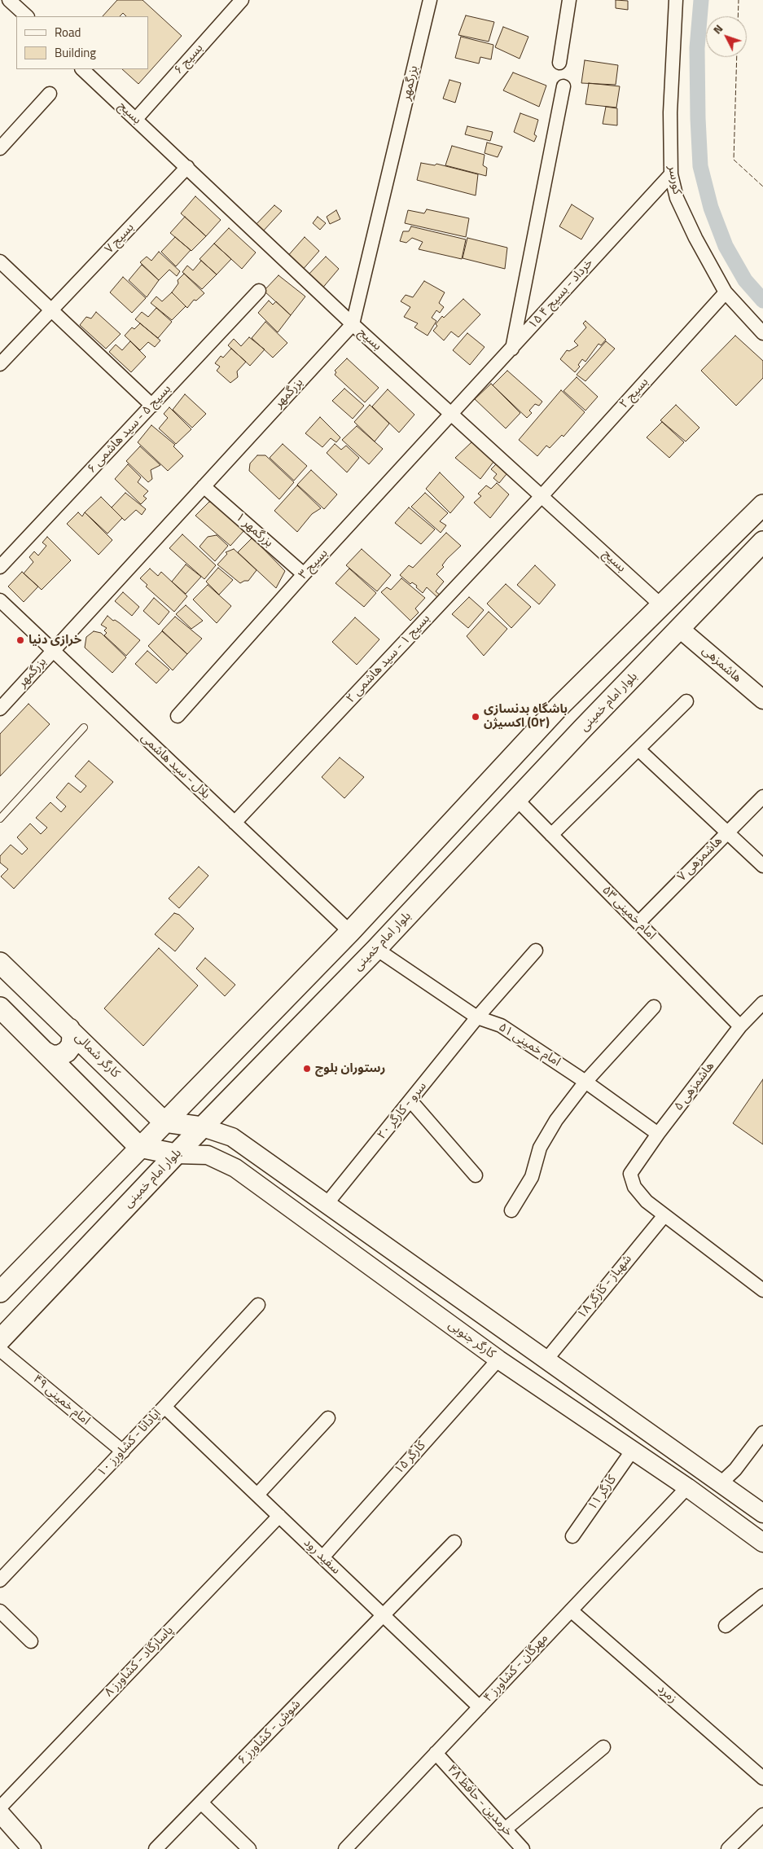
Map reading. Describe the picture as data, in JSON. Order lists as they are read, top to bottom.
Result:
{
  "streets": {
    "main road": [
      "هاشمزهی",
      "بلوار امام خمینی",
      "کارگر شمالی",
      "کارگر جنوبی"
    ],
    "street": [
      "بسیج ۶",
      "بزرگمهر",
      "بسیج",
      "کورسر",
      "بسیج ۷",
      "۱۵ خرداد - بسیج ۴",
      "بسیج ۲",
      "بسیج ۵ - سید هاشمی ۶",
      "بزرگمهر ۱",
      "بسیج ۳",
      "بسیج ۱ - سید هاشمی ۲",
      "بلال - سید هاشمی",
      "هاشمزهی ۷",
      "امام خمینی ۵۳",
      "امام خمینی ۵۱",
      "هاشمزهی ۵",
      "سرو - کارگر ۲۰",
      "شهباز - کارگر ۱۸",
      "امام خمینی ۴۹",
      "آپادانا - کشاورز ۱۰",
      "کارگر ۱۵",
      "کارگر ۱۱",
      "سفید رود",
      "پاسارگاد - کشاورز ۸",
      "مهرگان - کشاورز ۴",
      "زمرد",
      "شوش - کشاورز ۶",
      "خرمدین - حافظ ۴۸"
    ]
  },
  "crossings": [
    ["بسیج ۶", "بسیج"],
    ["بزرگمهر", "بسیج"],
    ["بزرگمهر", "بزرگمهر ۱"],
    ["بزرگمهر", "بلال - سید هاشمی"],
    ["بسیج", "بسیج ۷"],
    ["بسیج", "۱۵ خرداد - بسیج ۴"],
    ["بسیج", "بسیج ۲"],
    ["بسیج", "بسیج ۳"],
    ["بسیج", "بسیج ۱ - سید هاشمی ۲"],
    ["کورسر", "۱۵ خرداد - بسیج ۴"],
    ["کورسر", "بسیج ۲"],
    ["۱۵ خرداد - بسیج ۴", "بسیج ۳"],
    ["بسیج ۲", "بسیج ۱ - سید هاشمی ۲"],
    ["بزرگمهر ۱", "بسیج ۳"],
    ["بسیج ۱ - سید هاشمی ۲", "بلال - سید هاشمی"],
    ["هاشمزهی", "بلوار امام خمینی"],
    ["بلوار امام خمینی", "امام خمینی ۵۳"],
    ["بلوار امام خمینی", "امام خمینی ۵۱"],
    ["بلوار امام خمینی", "کارگر جنوبی"],
    ["هاشمزهی ۷", "امام خمینی ۵۳"],
    ["امام خمینی ۵۳", "هاشمزهی ۵"],
    ["امام خمینی ۵۱", "هاشمزهی ۵"],
    ["امام خمینی ۵۱", "سرو - کارگر ۲۰"],
    ["هاشمزهی ۵", "شهباز - کارگر ۱۸"],
    ["کارگر جنوبی", "کارگر ۱۵"],
    ["کارگر جنوبی", "کارگر ۱۱"],
    ["کارگر جنوبی", "مهرگان - کشاورز ۴"],
    ["امام خمینی ۴۹", "آپادانا - کشاورز ۱۰"],
    ["آپادانا - کشاورز ۱۰", "سفید رود"],
    ["کارگر ۱۵", "سفید رود"],
    ["سفید رود", "پاسارگاد - کشاورز ۸"],
    ["سفید رود", "مهرگان - کشاورز ۴"],
    ["سفید رود", "شوش - کشاورز ۶"],
    ["مهرگان - کشاورز ۴", "زمرد"],
    ["مهرگان - کشاورز ۴", "خرمدین - حافظ ۴۸"]
  ],
  "places": ["خرازی دنیا", "باشگاه بدنسازی اکسیژن (O۲)", "رستوران بلوچ"],
  "legend": ["Road", "Building"],
  "north": "top left"
}
